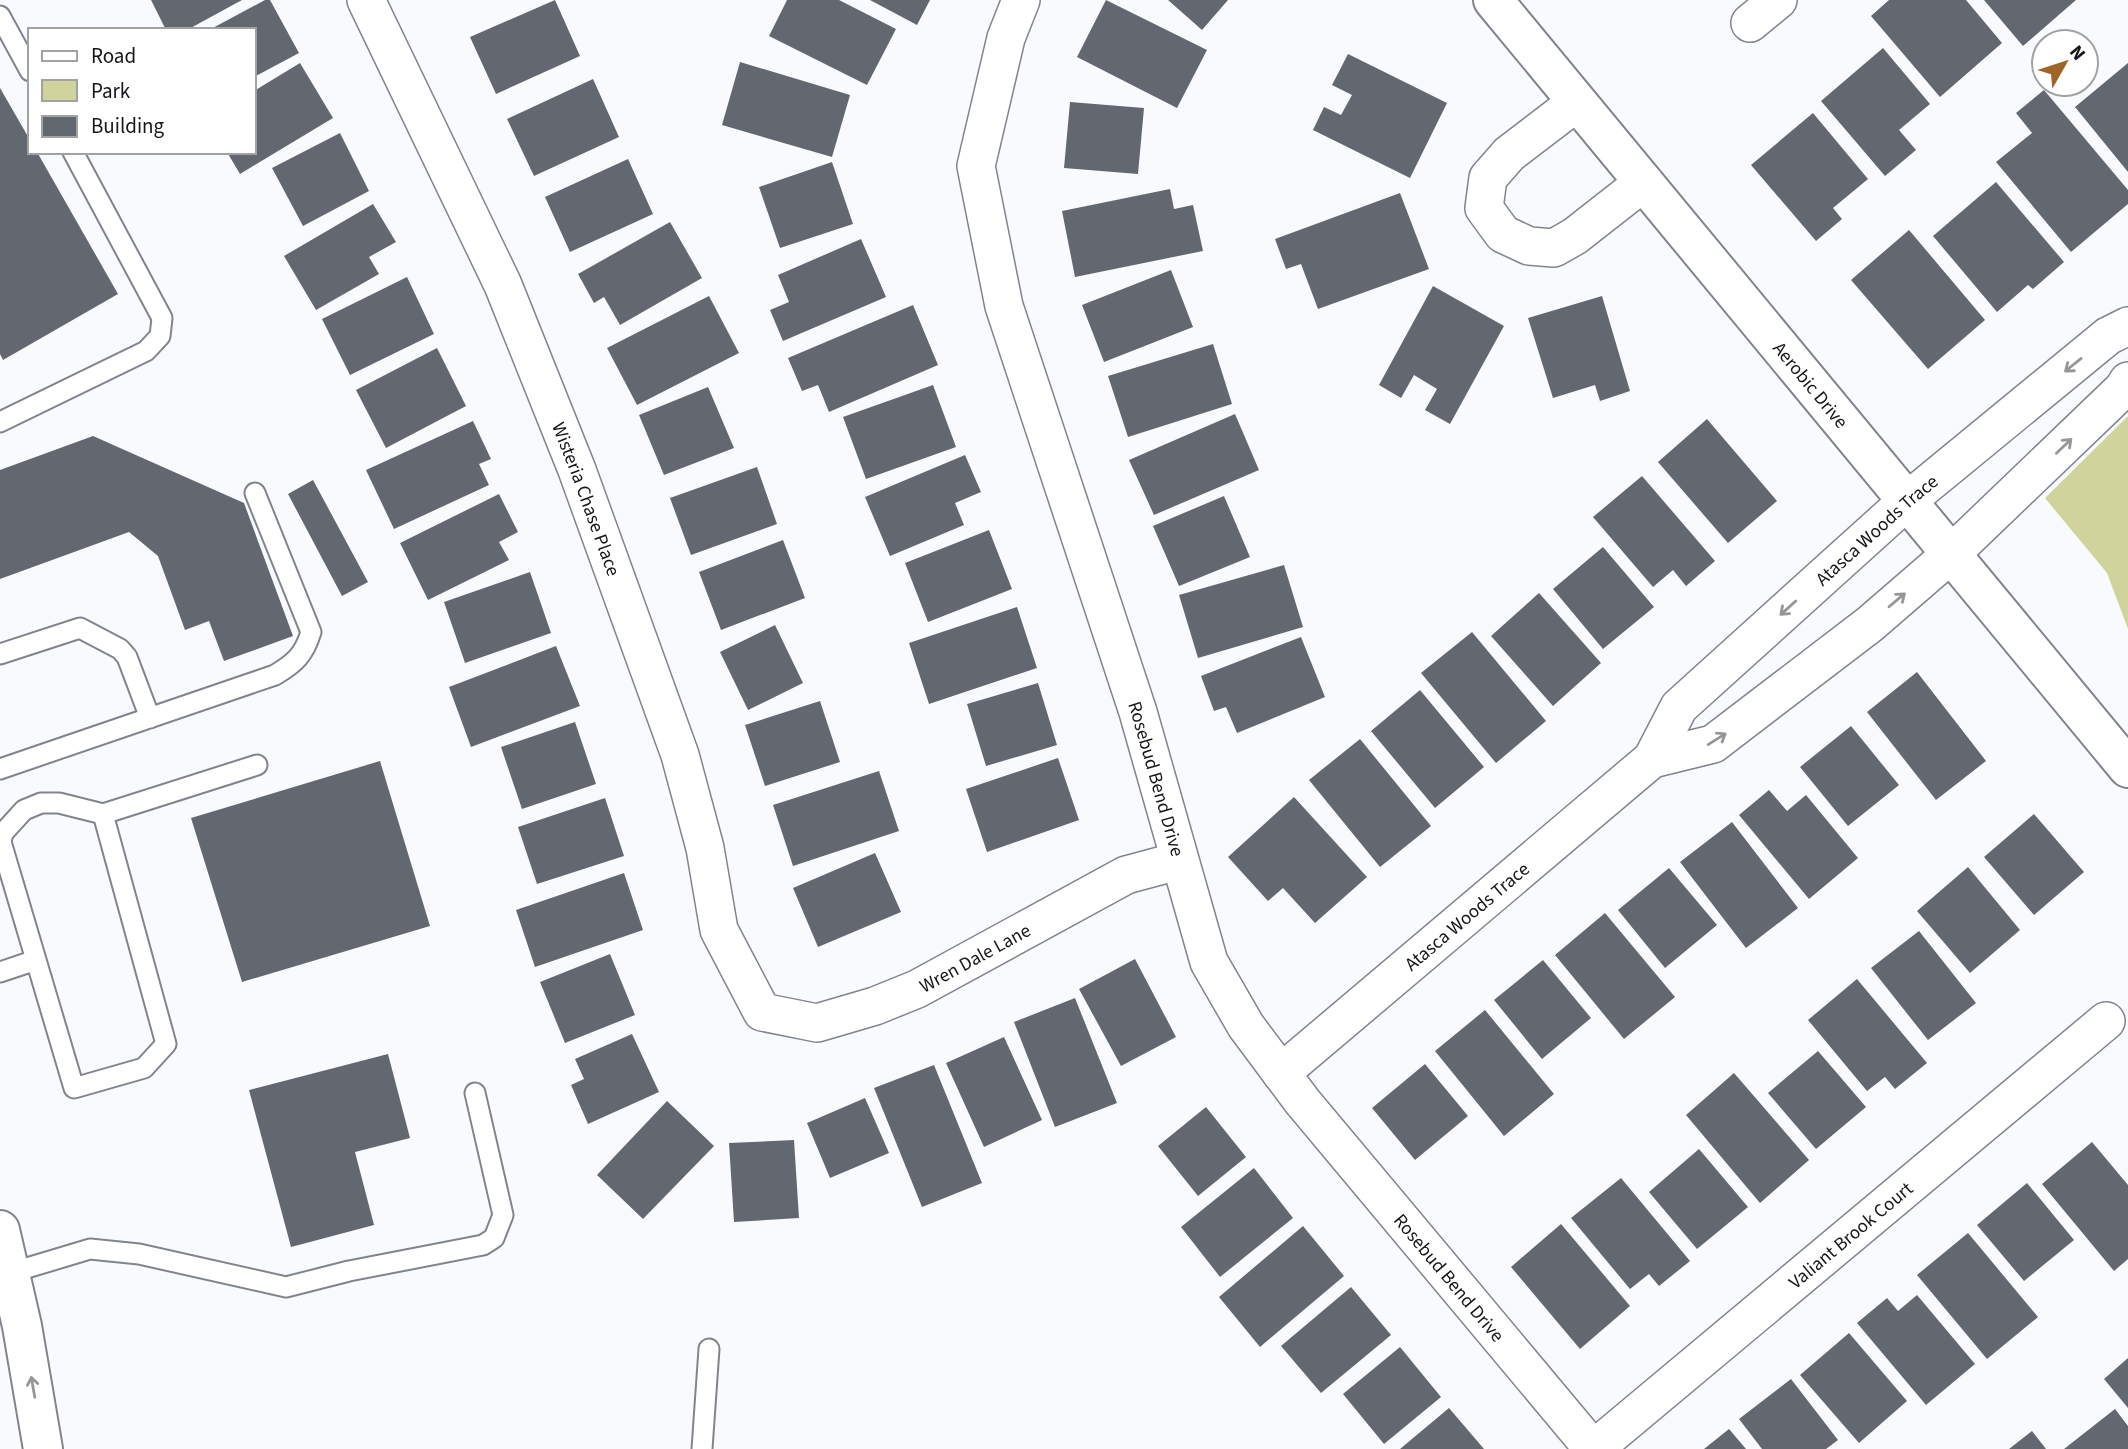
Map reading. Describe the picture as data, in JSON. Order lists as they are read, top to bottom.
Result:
{
  "streets": {
    "street": [
      "Aerobic Drive",
      "Wisteria Chase Place",
      "Atasca Woods Trace",
      "Rosebud Bend Drive",
      "Wren Dale Lane",
      "Valiant Brook Court"
    ]
  },
  "crossings": [
    ["Aerobic Drive", "Atasca Woods Trace"],
    ["Wisteria Chase Place", "Wren Dale Lane"],
    ["Atasca Woods Trace", "Rosebud Bend Drive"],
    ["Rosebud Bend Drive", "Wren Dale Lane"],
    ["Rosebud Bend Drive", "Valiant Brook Court"]
  ],
  "legend": ["Road", "Park", "Building"],
  "north": "top right"
}
